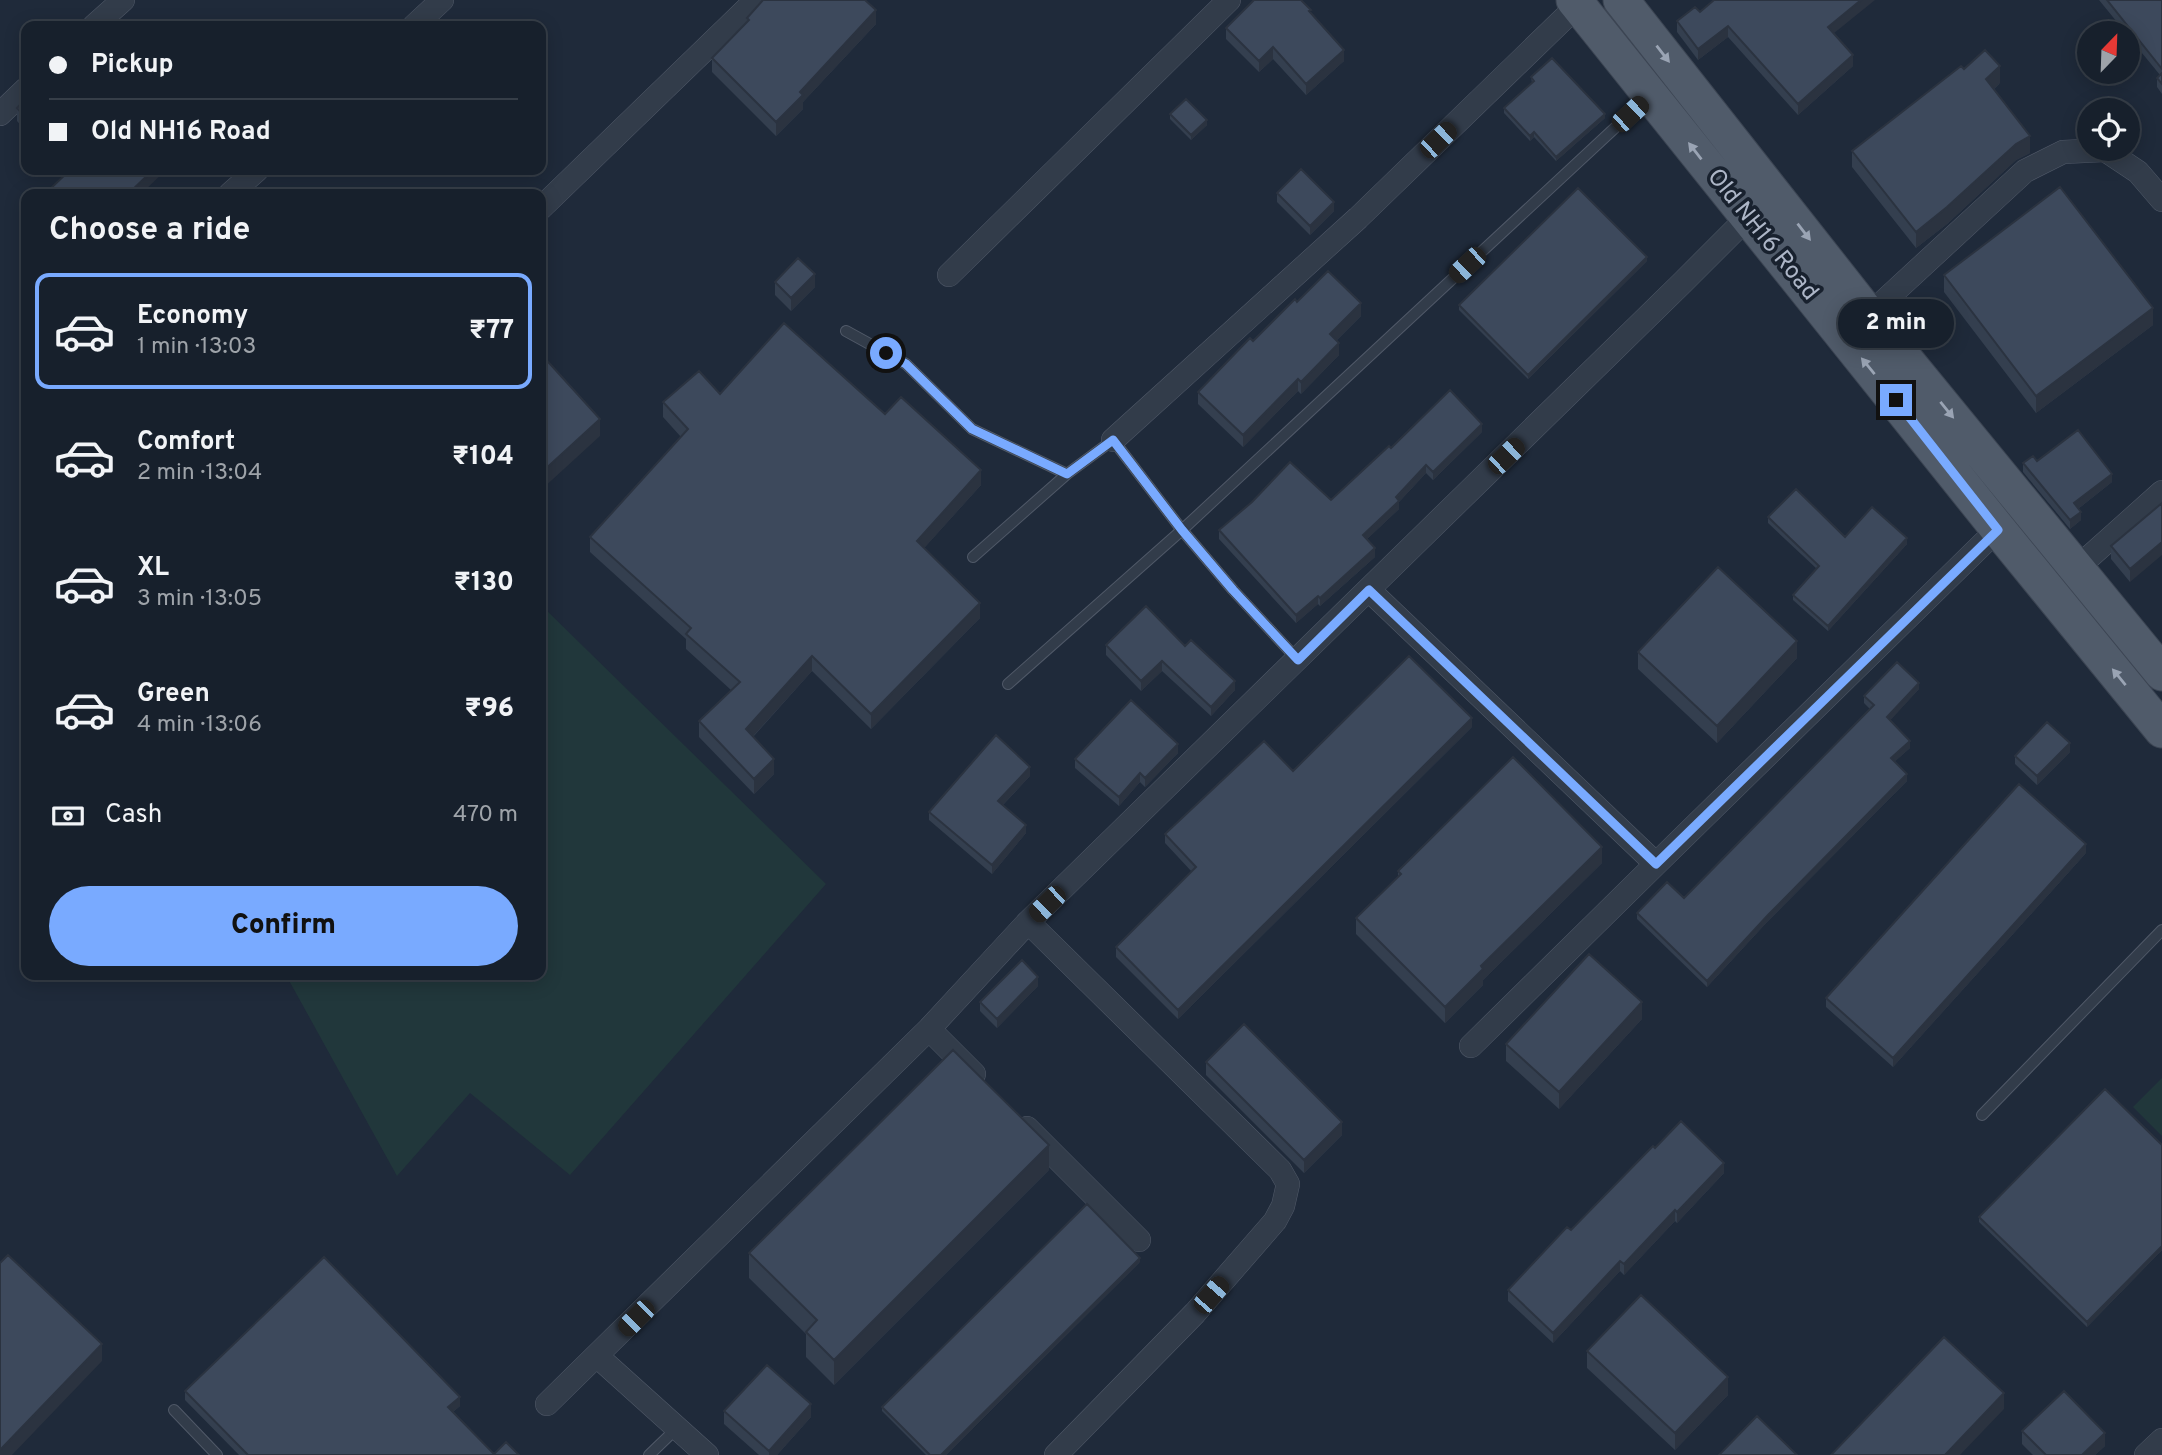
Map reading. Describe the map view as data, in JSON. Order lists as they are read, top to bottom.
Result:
{
  "streets": {
    "main road": ["Old NH16 Road"]
  },
  "north": "top right",
  "page": {
    "banner": ["Pickup", "Old NH16 Road"],
    "heading": "Choose a ride",
    "list": [
      {
        "name": "Economy",
        "note": "1 min · 13:03",
        "value": "₹77"
      },
      {
        "name": "Comfort",
        "note": "2 min · 13:04",
        "value": "₹104"
      },
      {
        "name": "XL",
        "note": "3 min · 13:05",
        "value": "₹130"
      },
      {
        "name": "Green",
        "note": "4 min · 13:06",
        "value": "₹96"
      }
    ],
    "bubble": "2 min",
    "pay": ["Cash", "470 m"],
    "buttons": "Confirm"
  }
}
